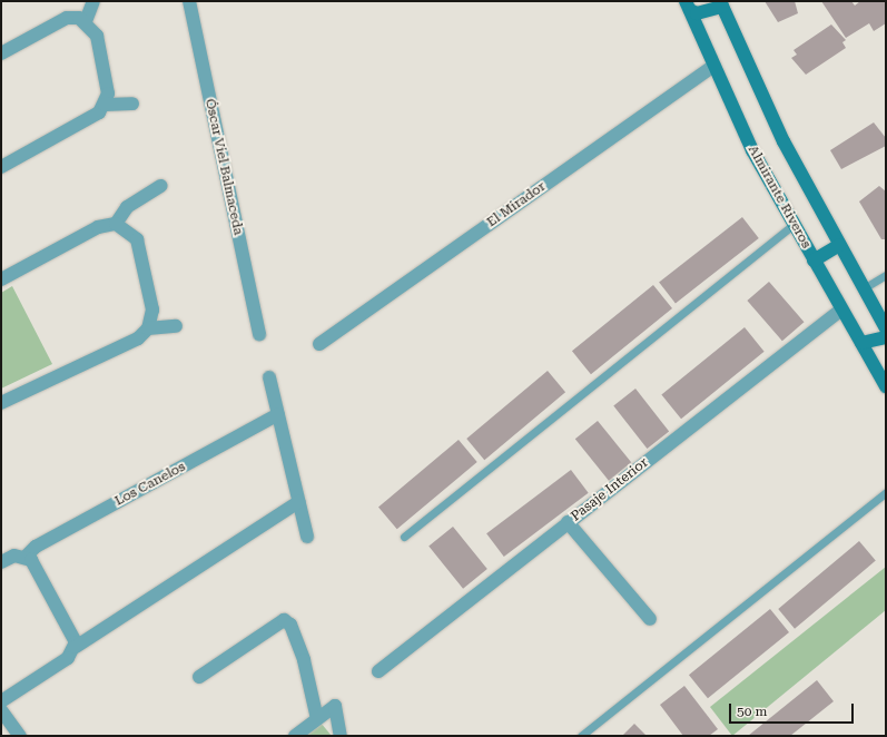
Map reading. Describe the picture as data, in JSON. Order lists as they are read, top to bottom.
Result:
{
  "streets": {
    "main road": ["Almirante Riveros"],
    "street": [
      "Óscar Viel Balmaceda",
      "El Mirador",
      "Los Canelos",
      "Pasaje Interior"
    ]
  },
  "crossings": [
    ["Almirante Riveros", "El Mirador"],
    ["Almirante Riveros", "Pasaje Interior"]
  ],
  "scale_bar": "50 m"
}
